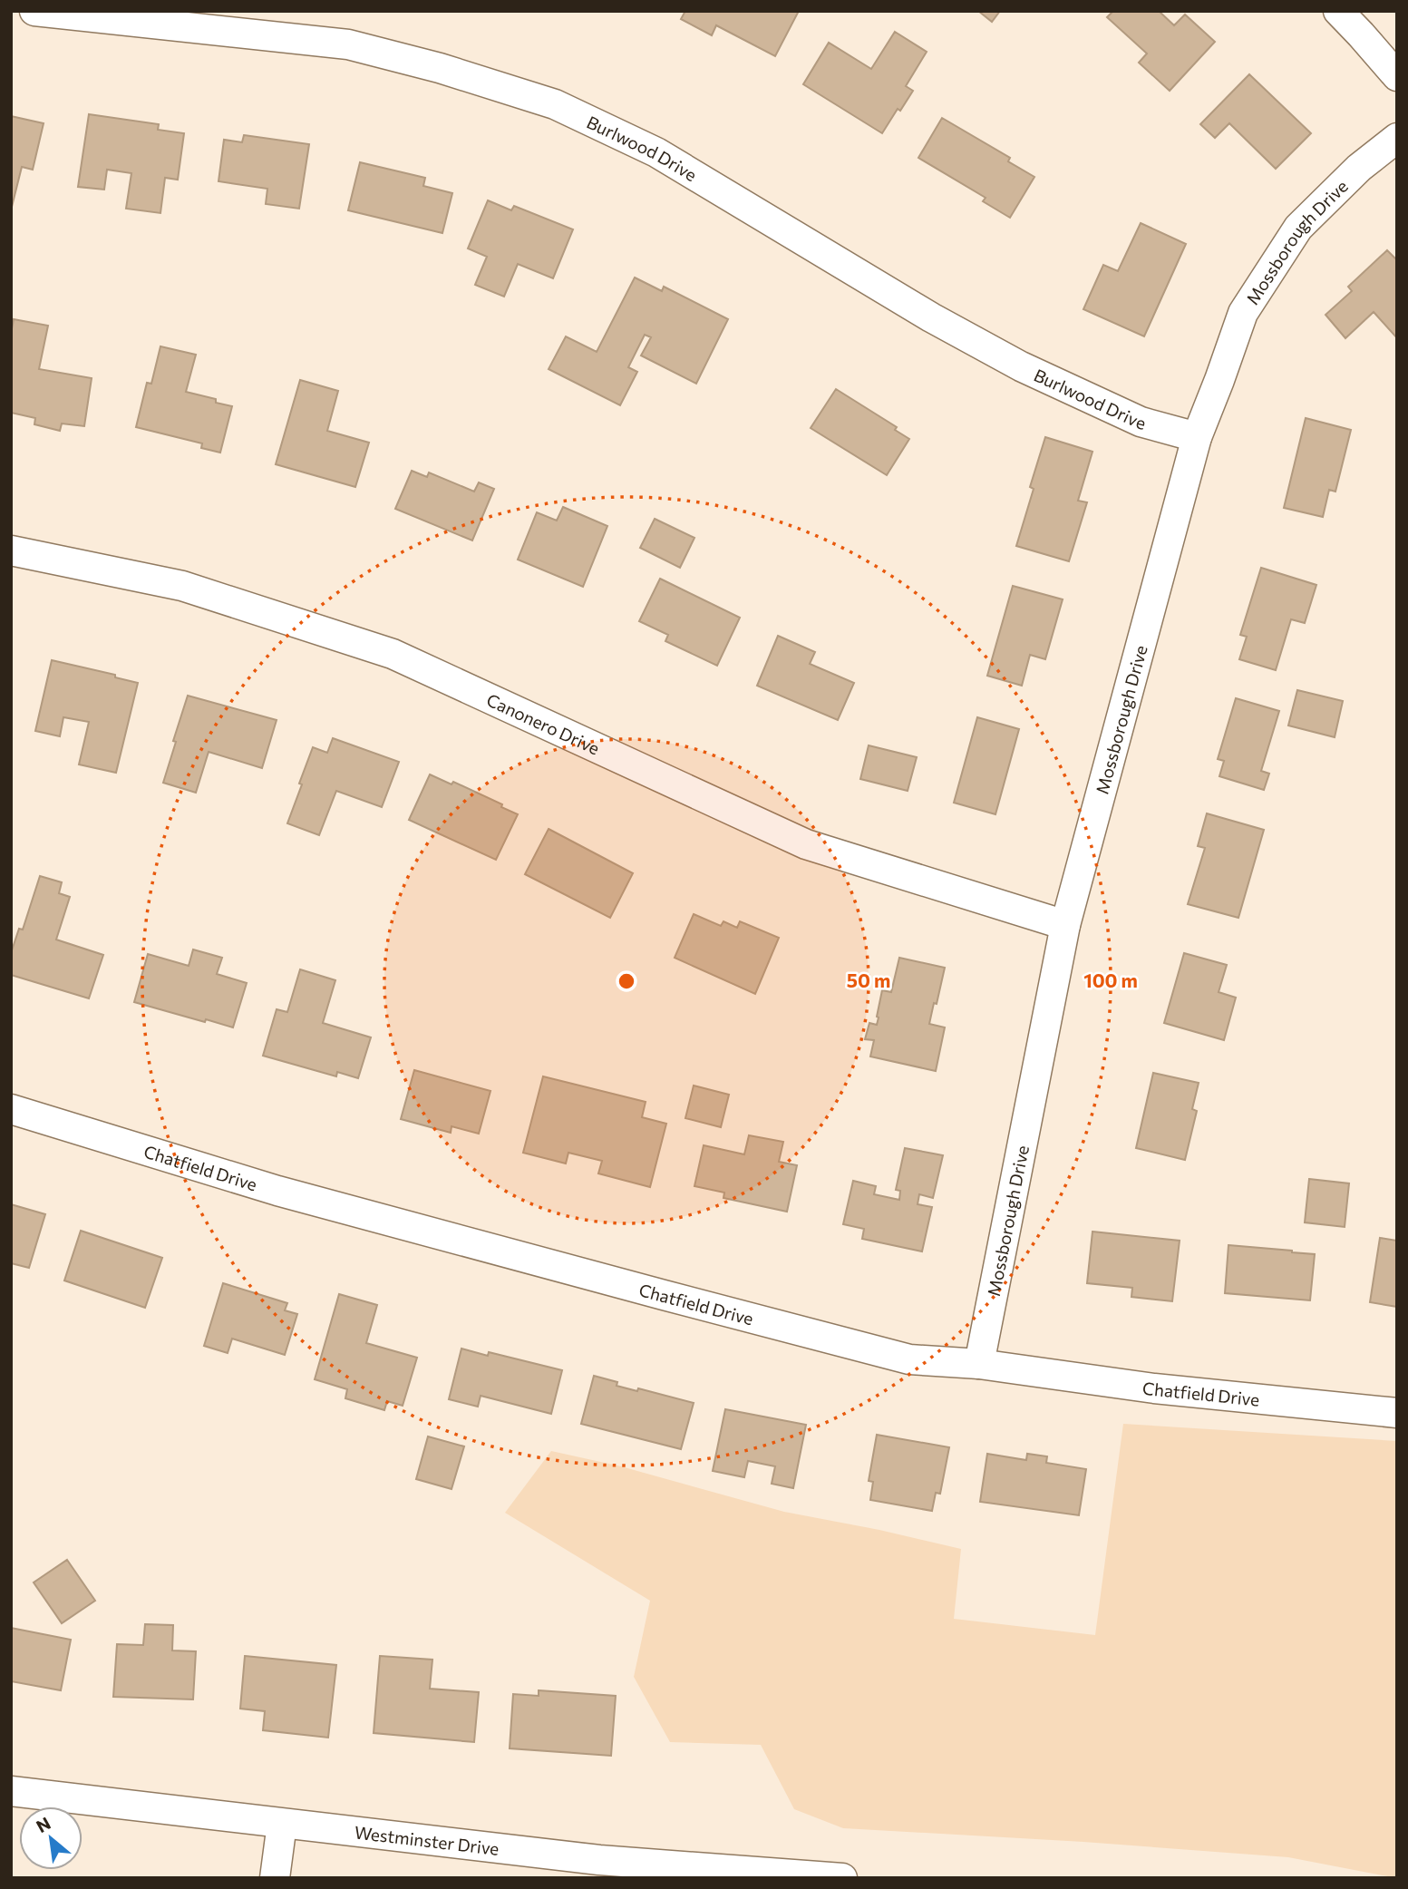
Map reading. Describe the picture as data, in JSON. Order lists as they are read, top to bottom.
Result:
{
  "streets": {
    "street": [
      "Burlwood Drive",
      "Mossborough Drive",
      "Canonero Drive",
      "Chatfield Drive",
      "Westminster Drive"
    ]
  },
  "crossings": [
    ["Burlwood Drive", "Mossborough Drive"],
    ["Mossborough Drive", "Canonero Drive"],
    ["Mossborough Drive", "Chatfield Drive"]
  ],
  "north": "top left",
  "rings": ["50 m", "100 m"]
}
